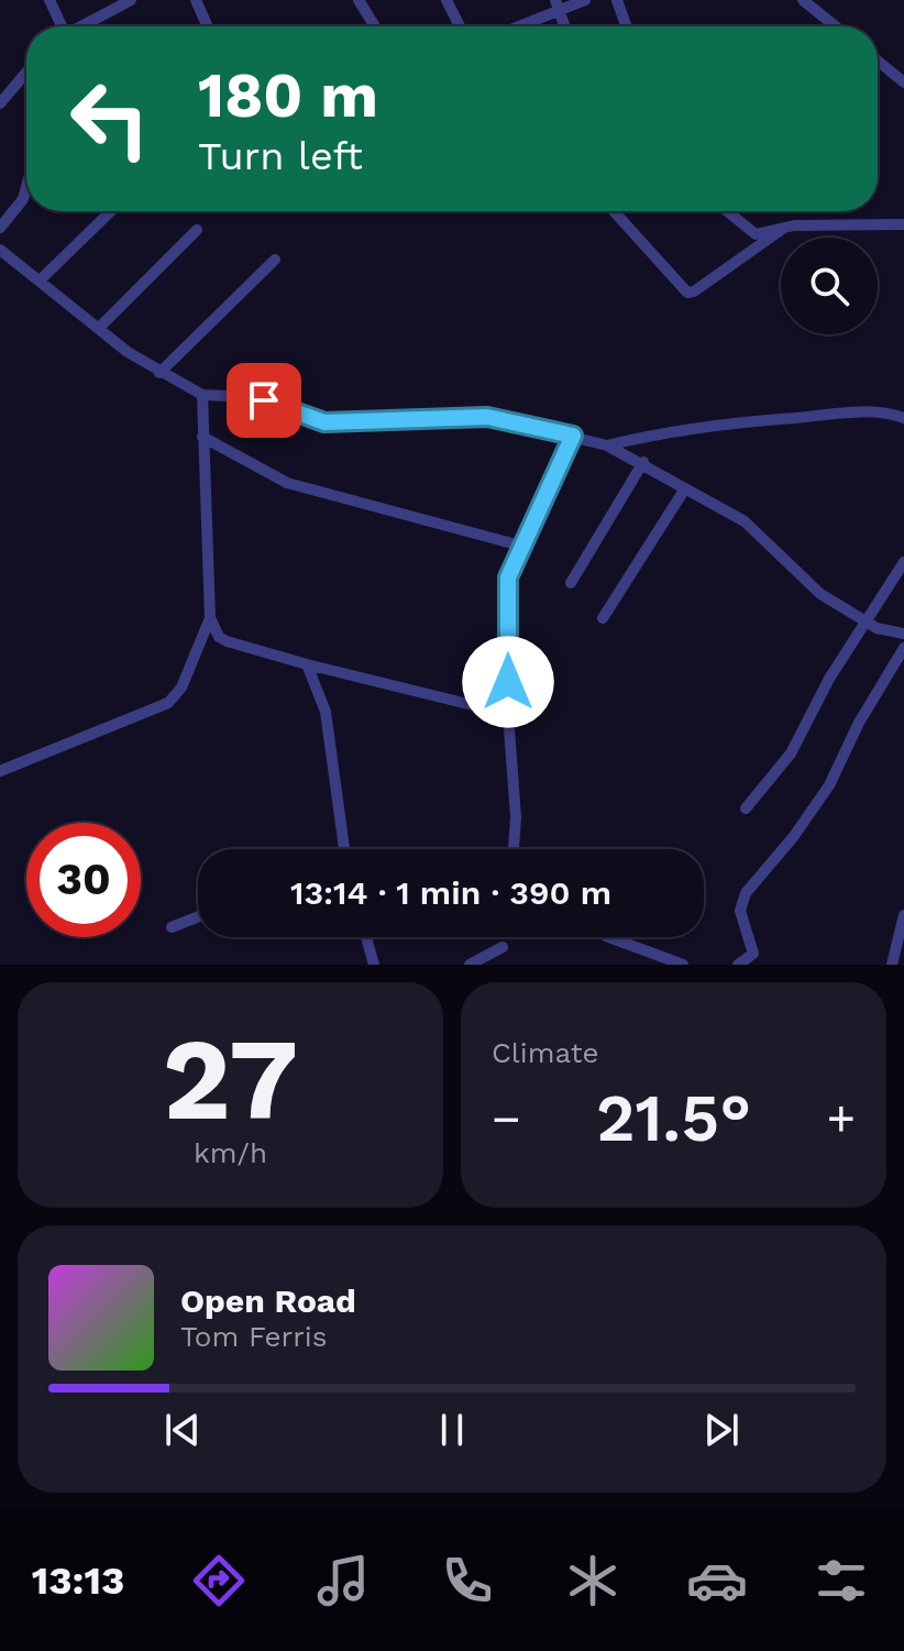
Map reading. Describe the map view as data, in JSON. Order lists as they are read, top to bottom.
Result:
{
  "page": {
    "turn": ["180 m", "Turn left"],
    "limit": "30",
    "trip": "13:14 · 1 min · 390 m",
    "tile": [
      ["27", "km/h"],
      "Climate"
    ],
    "heat": ["−", "21.5°", "+"],
    "song": ["Open Road", "Tom Ferris"],
    "tabs": "13:13"
  }
}
